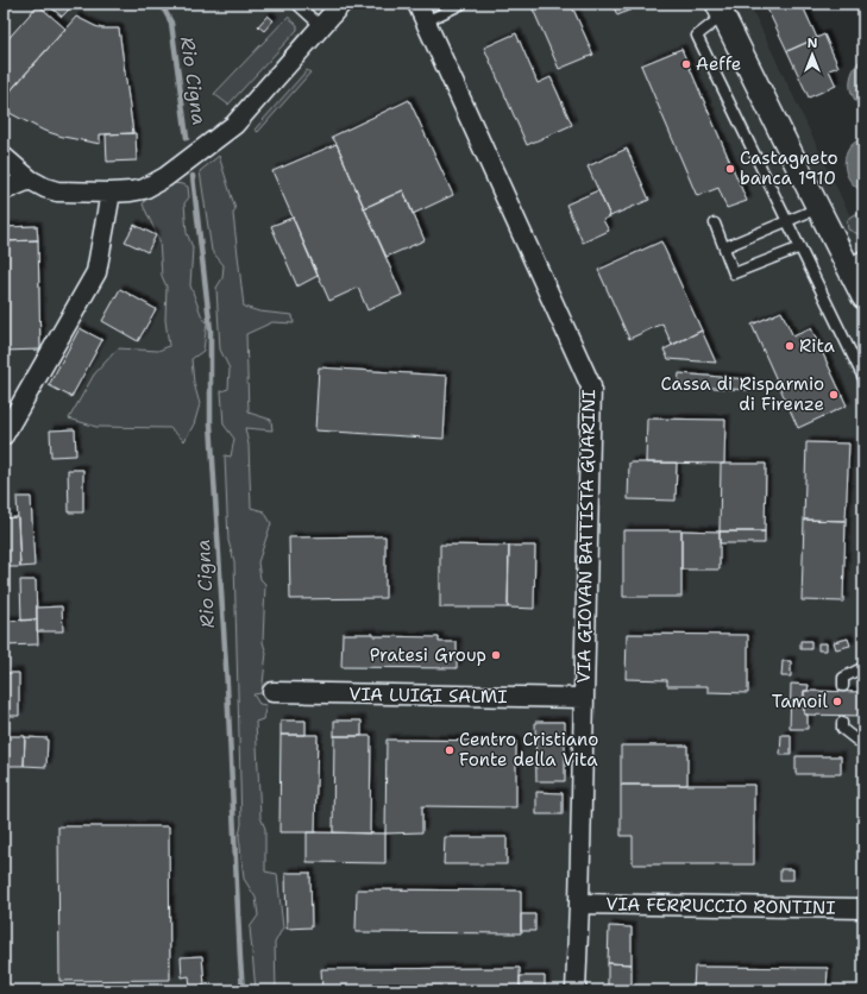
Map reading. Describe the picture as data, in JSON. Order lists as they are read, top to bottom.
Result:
{
  "streets": {
    "street": ["VIA GIOVAN BATTISTA GUARINI", "VIA LUIGI SALMI", "VIA FERRUCCIO RONTINI"]
  },
  "crossings": [
    ["VIA GIOVAN BATTISTA GUARINI", "VIA LUIGI SALMI"],
    ["VIA GIOVAN BATTISTA GUARINI", "VIA FERRUCCIO RONTINI"]
  ],
  "water": ["Rio Cigna"],
  "places": [
    "Aeffe",
    "Castagneto banca 1910",
    "Rita",
    "Cassa di Risparmio di Firenze",
    "Pratesi Group",
    "Tamoil",
    "Centro Cristiano Fonte della Vita"
  ],
  "north": "top"
}
